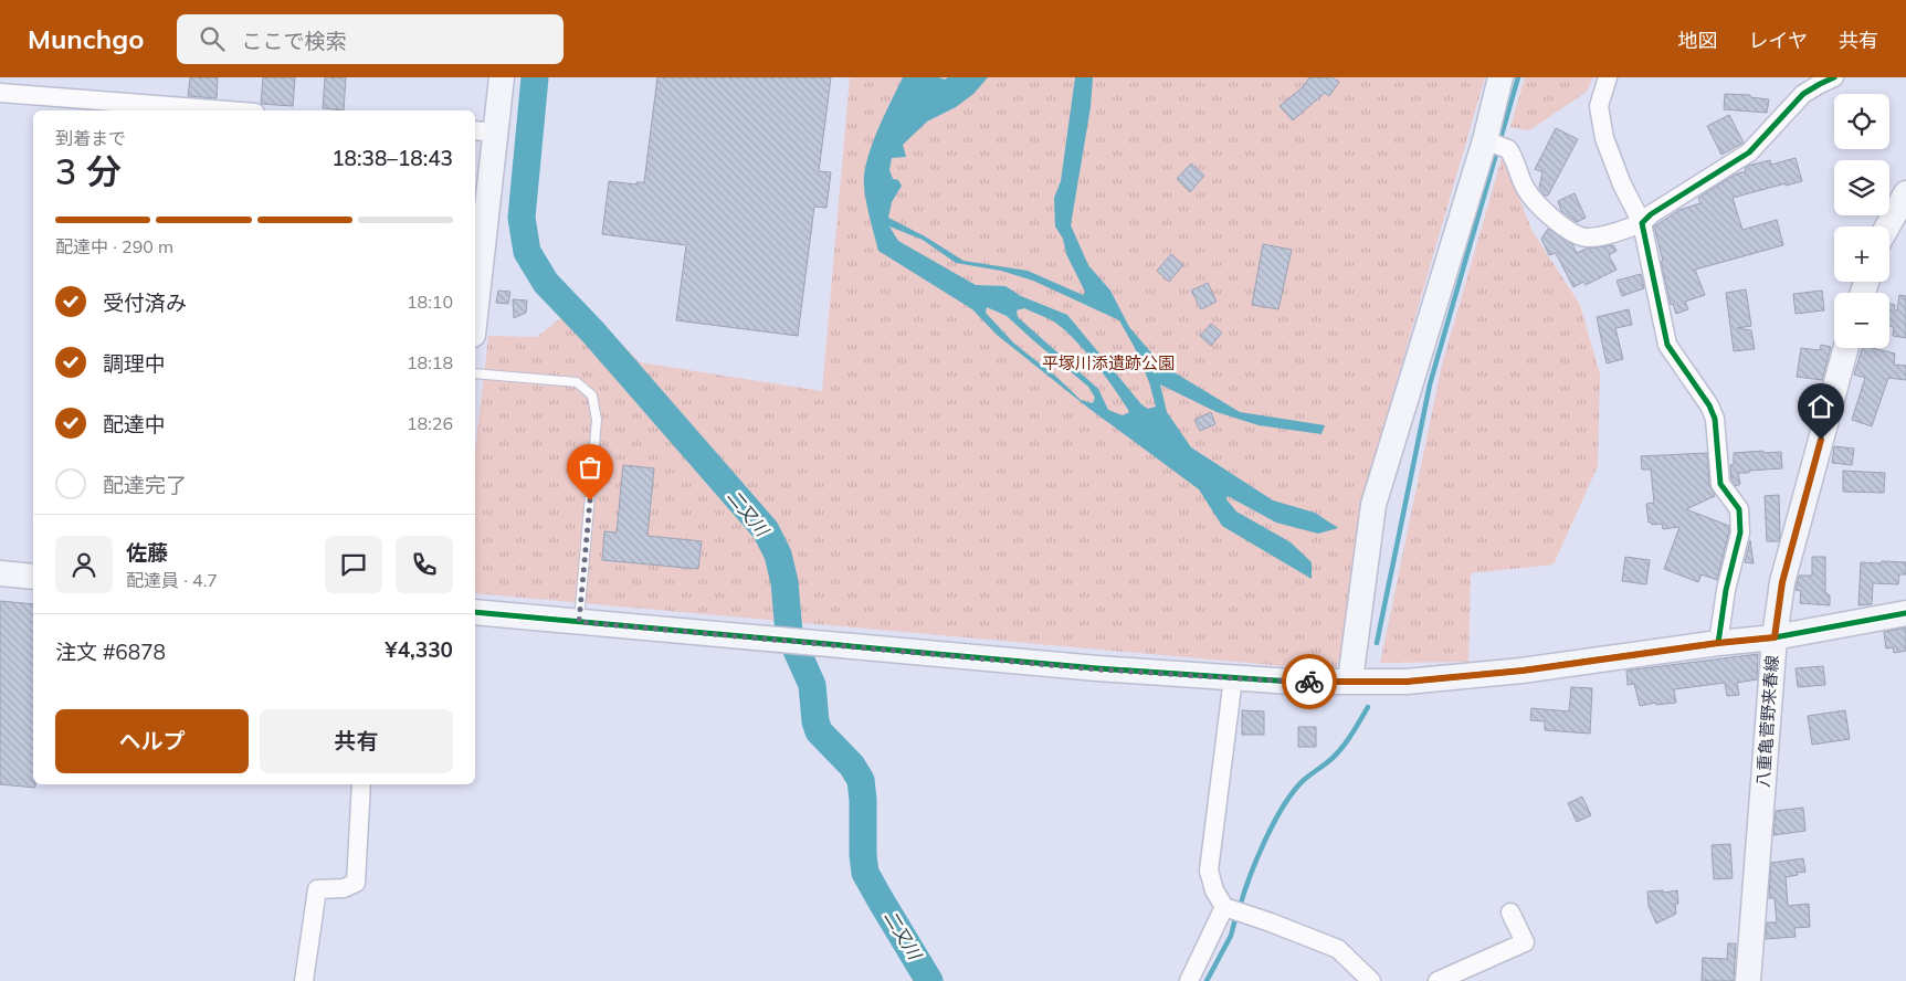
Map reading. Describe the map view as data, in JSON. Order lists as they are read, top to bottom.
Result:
{
  "streets": {
    "street": ["八重亀菅野来春線"]
  },
  "water": ["二又川"],
  "parks": ["平塚川添遺跡公園"],
  "page": {
    "header": "Munchgo",
    "search": "ここで検索",
    "nav": ["地図", "レイヤ", "共有"],
    "map_buttons": ["+", "−"],
    "heading": ["3 分", "到着まで", "18:38–18:43"],
    "panel": [
      "佐藤",
      "配達員 · 4.7",
      "注文 #6878",
      "¥4,330"
    ],
    "bar": "配達中 · 290 m",
    "list": [
      ["受付済み", "18:10"],
      ["調理中", "18:18"],
      ["配達中", "18:26"],
      "配達完了"
    ],
    "buttons": ["ヘルプ", "共有"]
  }
}
